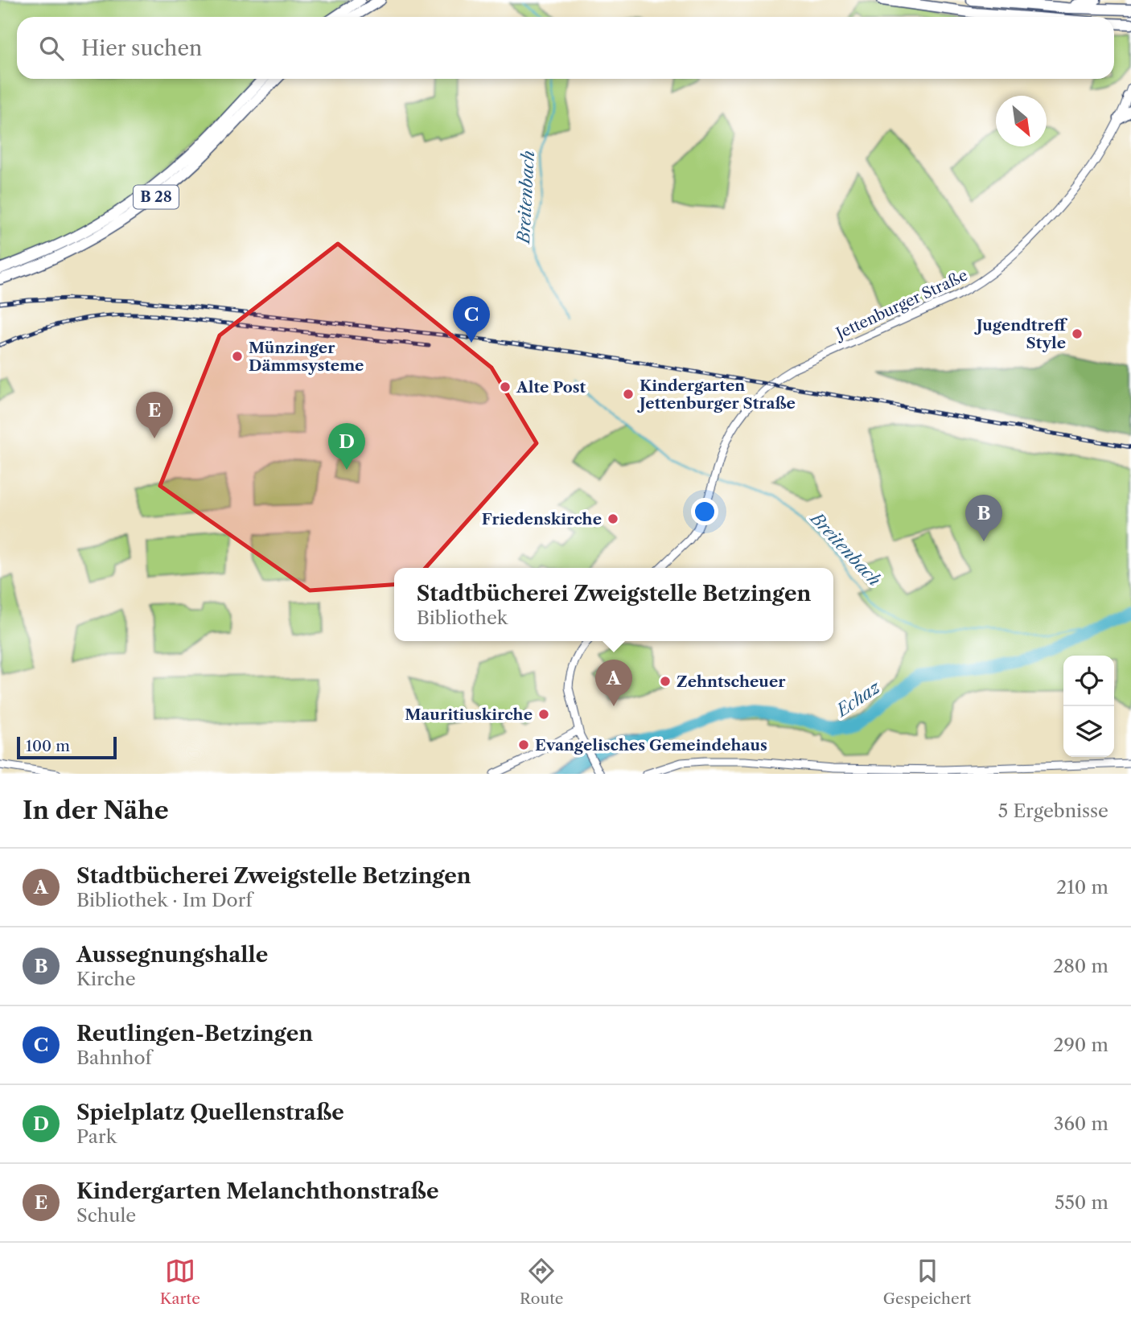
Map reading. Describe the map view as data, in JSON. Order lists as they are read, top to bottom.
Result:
{
  "streets": {
    "highway": ["B 28"],
    "street": ["Jettenburger Straße"]
  },
  "water": ["Breitenbach", "Echaz"],
  "places": [
    "Jugendtreff Style",
    "Münzinger Dämmsysteme",
    "Alte Post",
    "Kindergarten Jettenburger Straße",
    "Friedenskirche",
    "Zehntscheuer",
    "Mauritiuskirche",
    "Evangelisches Gemeindehaus"
  ],
  "scale_bar": "100 m",
  "north": "bottom right",
  "page": {
    "search": "Hier suchen",
    "pins": [
      "C",
      "E",
      "D",
      "B",
      "A"
    ],
    "popup": ["Stadtbücherei Zweigstelle Betzingen", "Bibliothek"],
    "scale": "100 m",
    "heading": ["In der Nähe", "5 Ergebnisse"],
    "list": [
      {
        "mark": "A",
        "name": "Stadtbücherei Zweigstelle Betzingen",
        "note": "Bibliothek · Im Dorf",
        "value": "210 m"
      },
      {
        "mark": "B",
        "name": "Aussegnungshalle",
        "note": "Kirche",
        "value": "280 m"
      },
      {
        "mark": "C",
        "name": "Reutlingen-Betzingen",
        "note": "Bahnhof",
        "value": "290 m"
      },
      {
        "mark": "D",
        "name": "Spielplatz Quellenstraße",
        "note": "Park",
        "value": "360 m"
      },
      {
        "mark": "E",
        "name": "Kindergarten Melanchthonstraße",
        "note": "Schule",
        "value": "550 m"
      }
    ],
    "nav": ["Karte", "Route", "Gespeichert"]
  }
}
